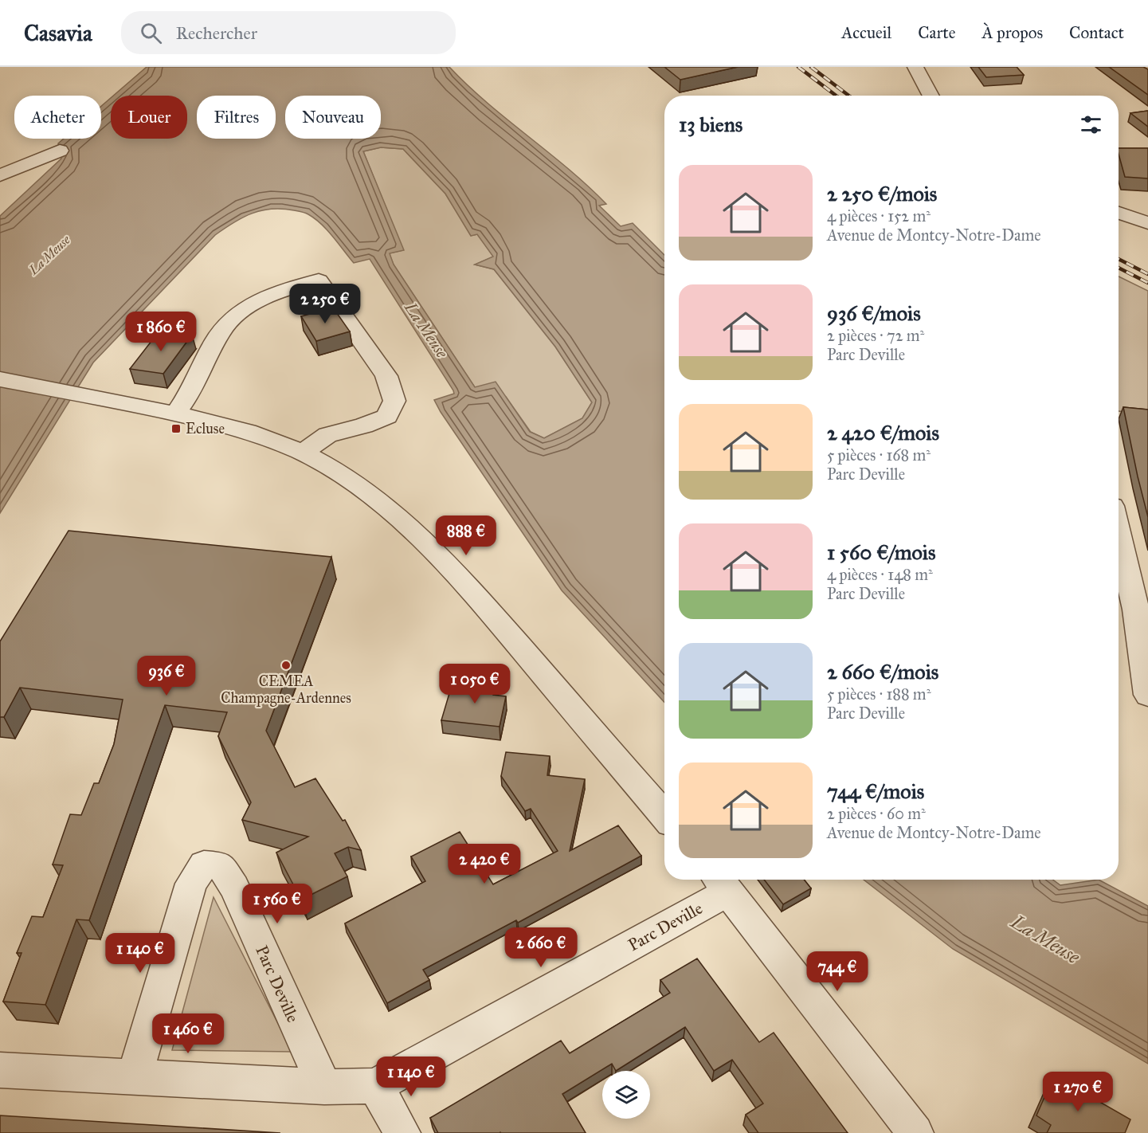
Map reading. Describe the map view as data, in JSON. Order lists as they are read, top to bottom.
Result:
{
  "streets": {
    "street": ["Parc Deville"]
  },
  "water": ["La Meuse"],
  "places": {
    "transit": ["Ecluse"],
    "other": ["CEMEA Champagne-Ardennes"]
  },
  "page": {
    "header": "Casavia",
    "search": "Rechercher",
    "nav": [
      "Accueil",
      "Carte",
      "À propos",
      "Contact"
    ],
    "chip": [
      "Acheter",
      "Louer",
      "Filtres",
      "Nouveau"
    ],
    "heading": "13 biens",
    "list": [
      {
        "name": "2 250 €/mois",
        "note": "4 pièces · 152 m² · Avenue de Montcy-Notre-Dame"
      },
      {
        "name": "936 €/mois",
        "note": "2 pièces · 72 m² · Parc Deville"
      },
      {
        "name": "2 420 €/mois",
        "note": "5 pièces · 168 m² · Parc Deville"
      },
      {
        "name": "1 560 €/mois",
        "note": "4 pièces · 148 m² · Parc Deville"
      },
      {
        "name": "2 660 €/mois",
        "note": "5 pièces · 188 m² · Parc Deville"
      },
      {
        "name": "744 €/mois",
        "note": "2 pièces · 60 m² · Avenue de Montcy-Notre-Dame"
      }
    ],
    "price": [
      "2 250 €",
      "1 860 €",
      "888 €",
      "936 €",
      "1 050 €",
      "2 420 €",
      "1 560 €",
      "2 660 €",
      "1 140 €",
      "744 €",
      "1 460 €",
      "1 140 €",
      "1 270 €"
    ]
  }
}
